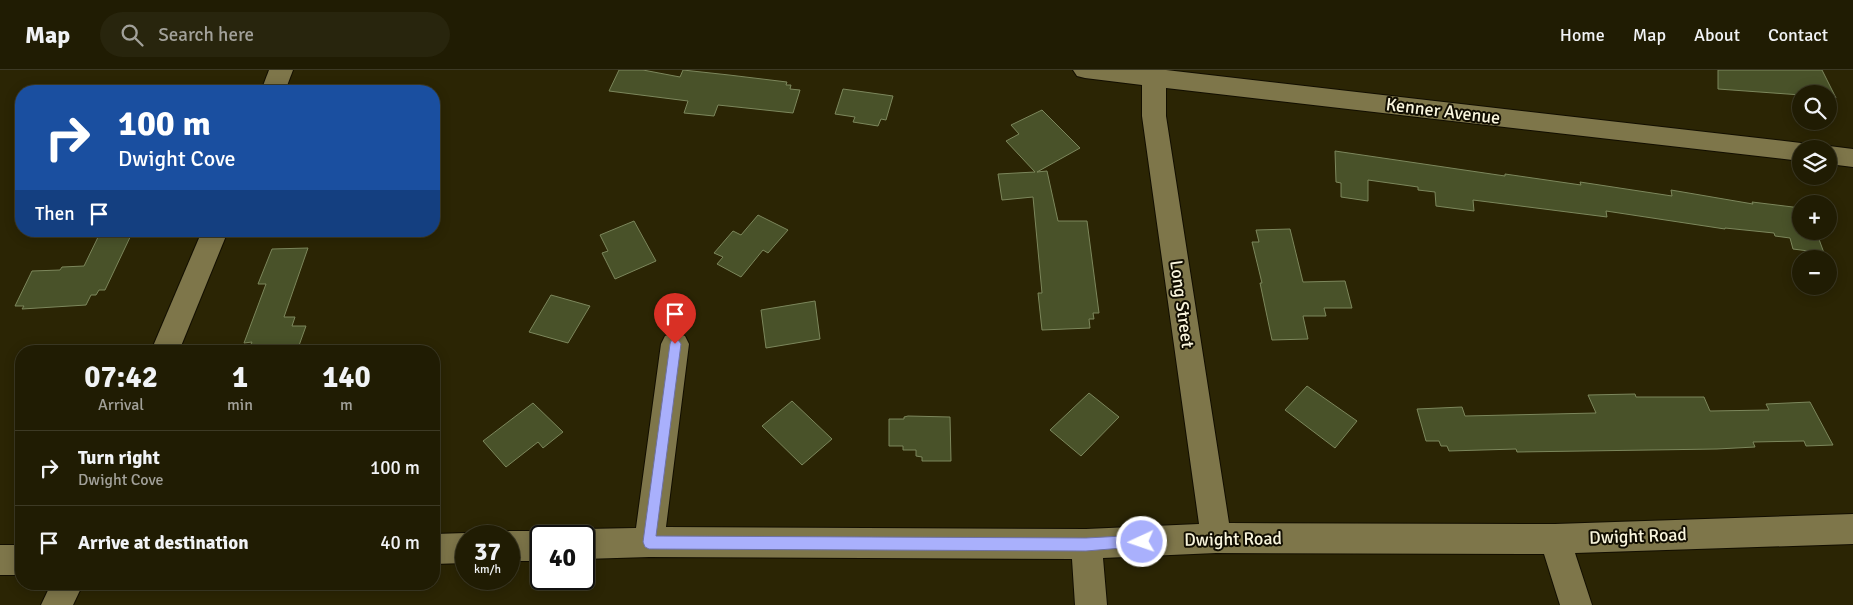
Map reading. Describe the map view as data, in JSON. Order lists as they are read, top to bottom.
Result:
{
  "streets": {
    "street": ["Kenner Avenue", "Long Street", "Dwight Road"]
  },
  "crossings": [
    ["Kenner Avenue", "Long Street"],
    ["Long Street", "Dwight Road"]
  ],
  "page": {
    "header": "Map",
    "search": "Search here",
    "nav": [
      "Home",
      "Map",
      "About",
      "Contact"
    ],
    "map_buttons": ["+", "−"],
    "turn": ["100 m", "Dwight Cove"],
    "then": "Then",
    "eta": [
      "07:42",
      "Arrival",
      "1",
      "min",
      "140",
      "m"
    ],
    "list": [
      {
        "name": "Turn right",
        "note": "Dwight Cove",
        "value": "100 m"
      },
      {
        "name": "Arrive at destination",
        "value": "40 m"
      }
    ],
    "speed": "37 km/h",
    "limit": "40"
  }
}
